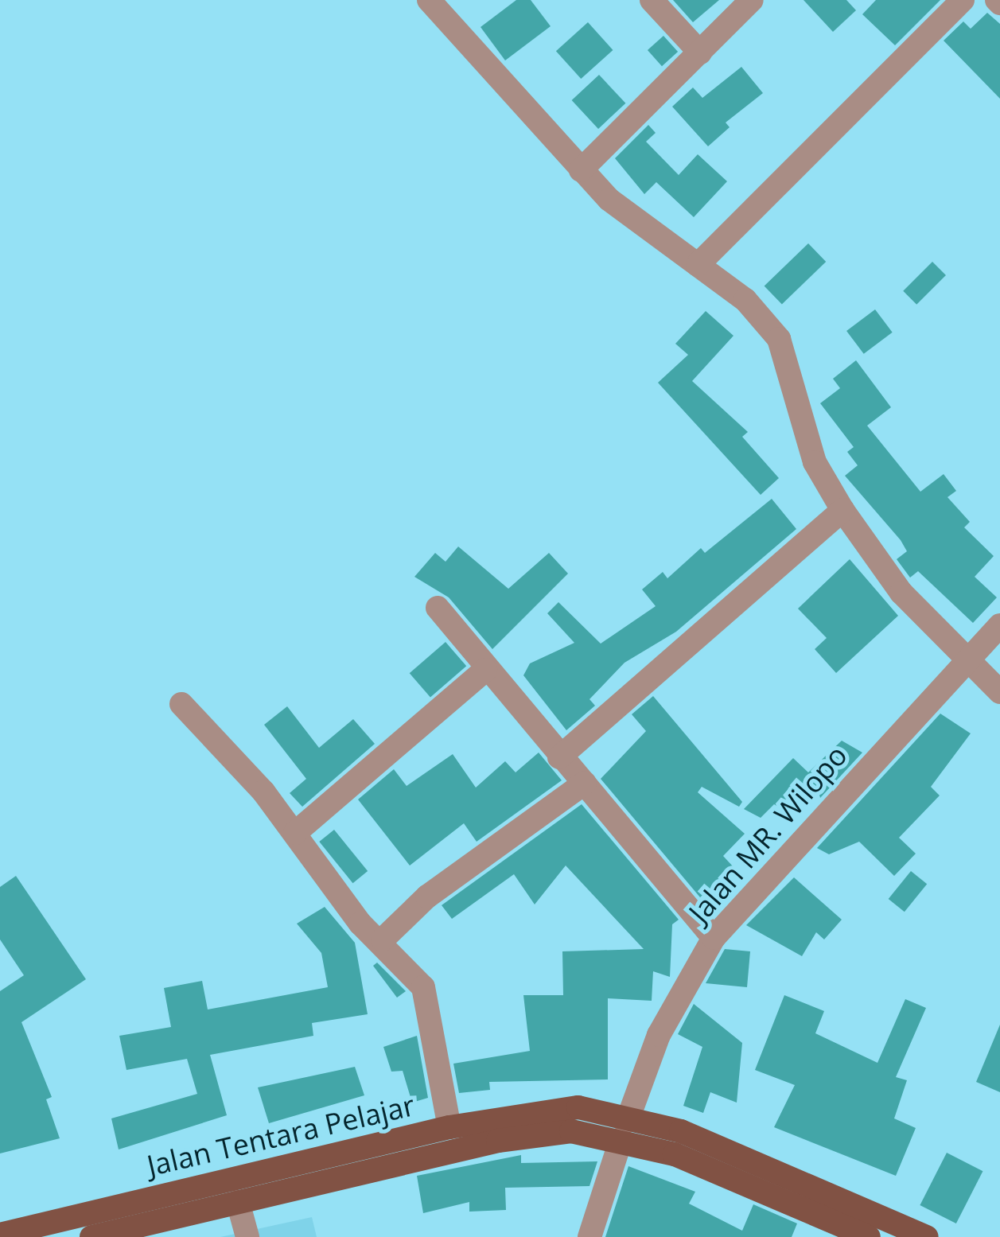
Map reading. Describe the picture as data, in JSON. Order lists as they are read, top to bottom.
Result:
{
  "streets": {
    "main road": ["Jalan Tentara Pelajar"],
    "street": ["Jalan MR. Wilopo"]
  },
  "crossings": [
    ["Jalan MR. Wilopo", "Jalan Tentara Pelajar"]
  ]
}
